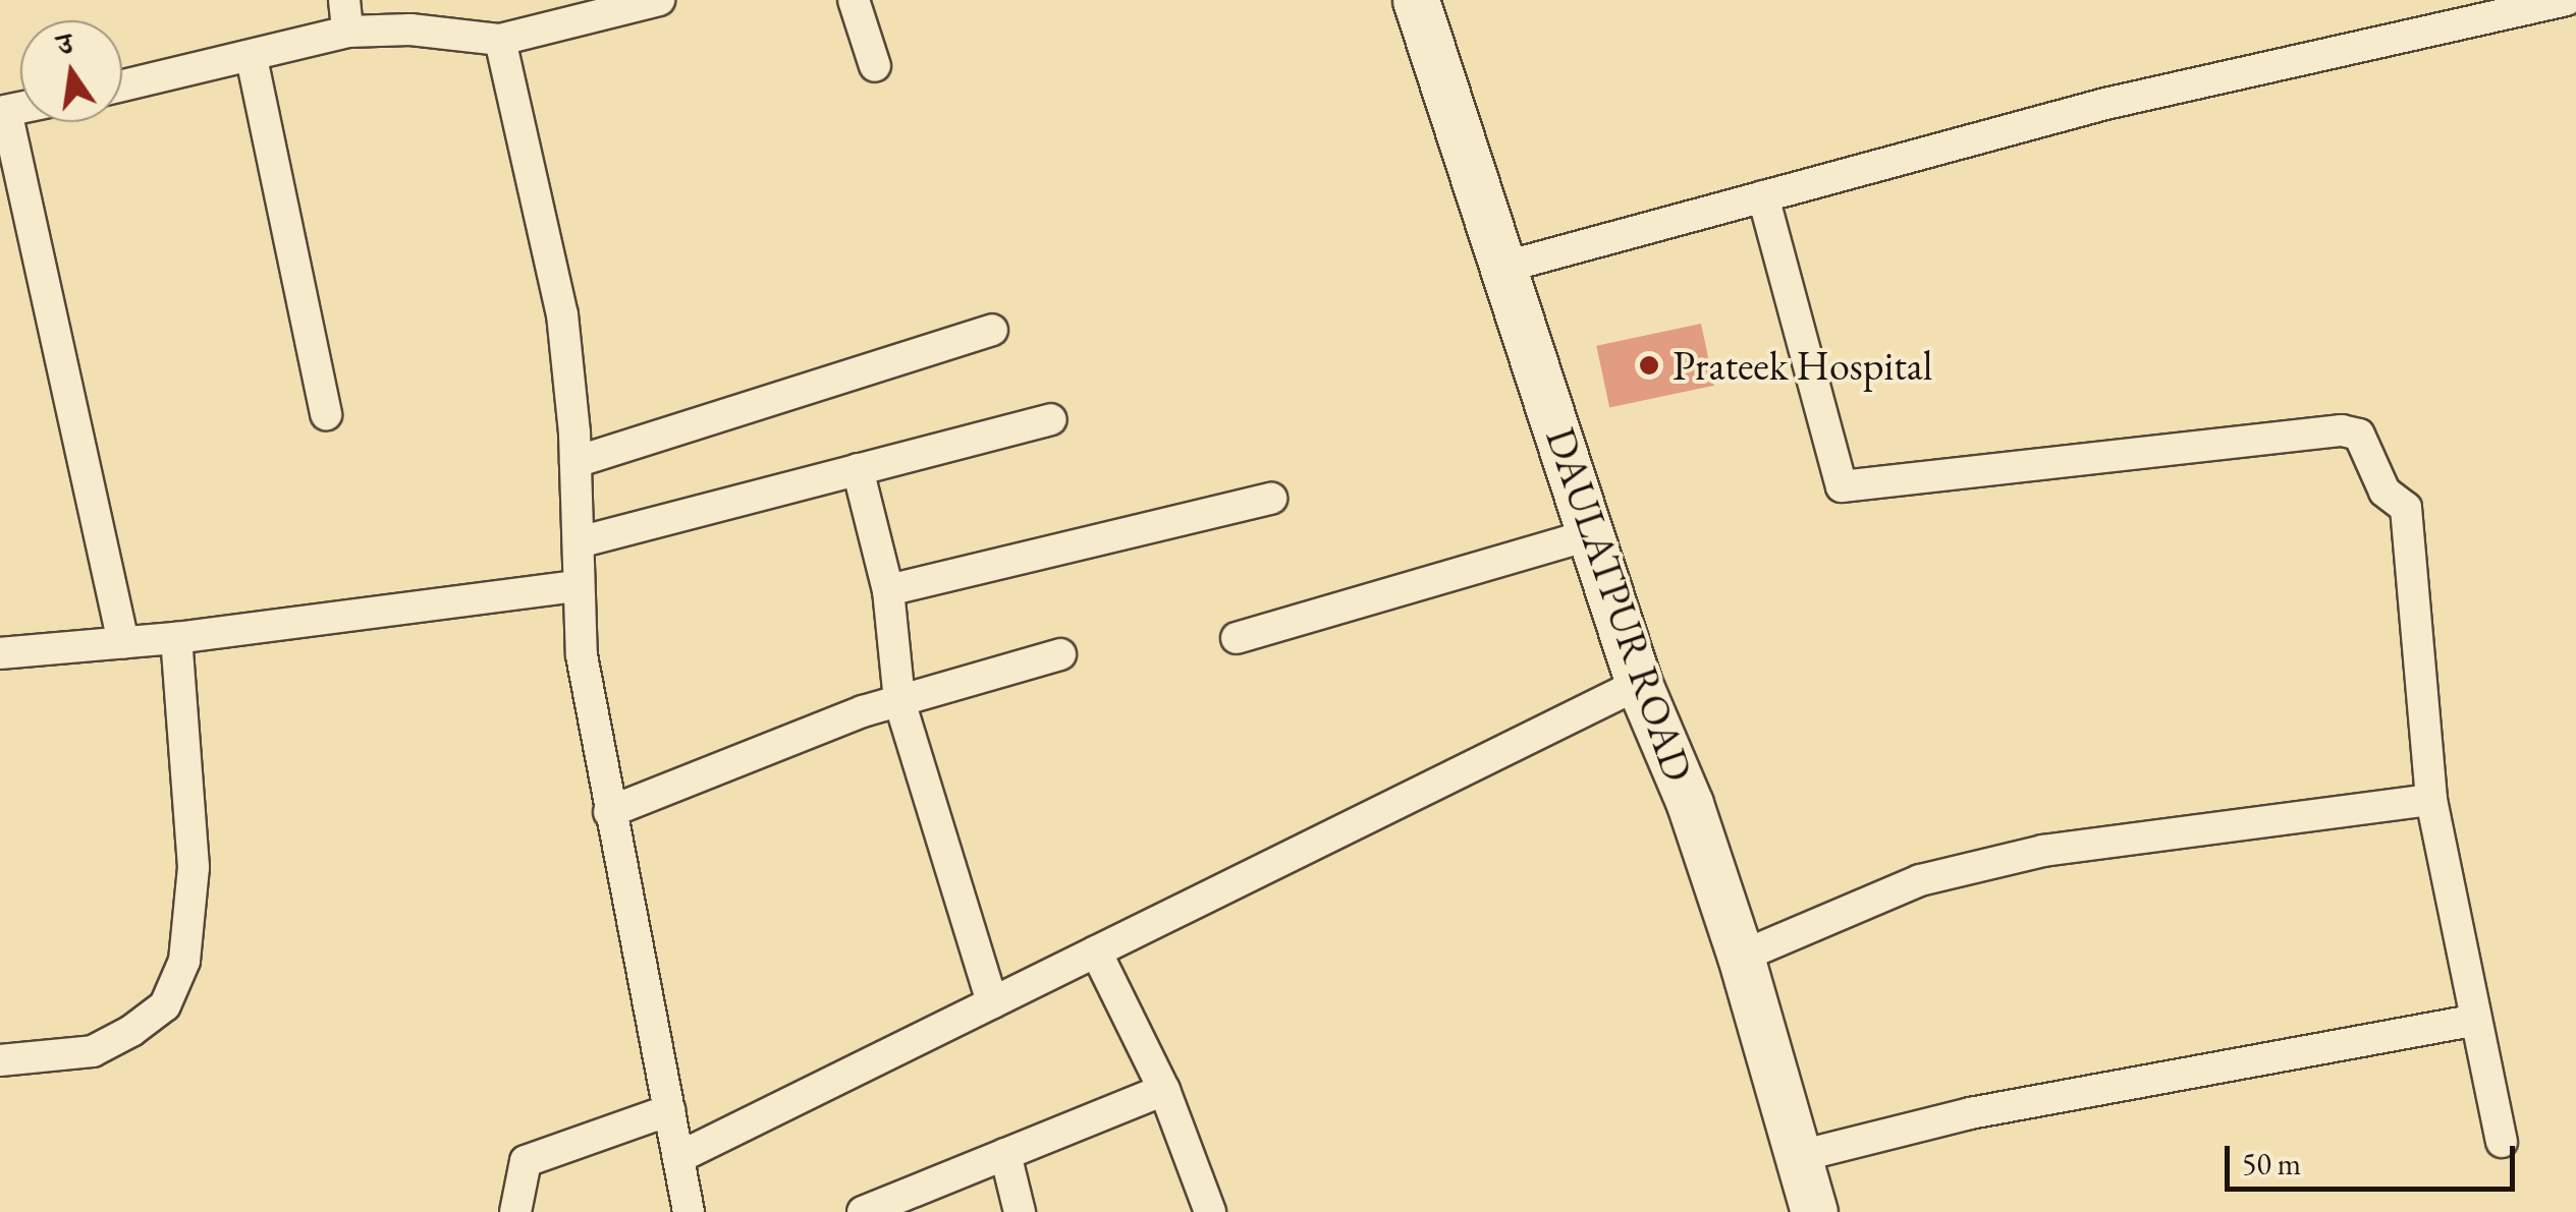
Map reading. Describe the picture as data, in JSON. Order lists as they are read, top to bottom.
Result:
{
  "streets": {
    "street": ["DAULATPUR ROAD"]
  },
  "places": ["Prateek Hospital"],
  "scale_bar": "50 m",
  "north": "top"
}
